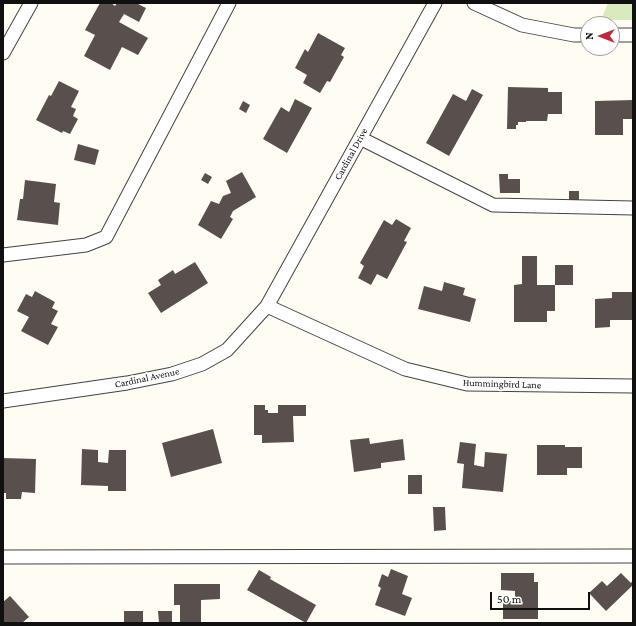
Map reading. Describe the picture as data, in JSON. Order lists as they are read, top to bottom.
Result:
{
  "streets": {
    "street": ["Cardinal Drive", "Cardinal Avenue", "Hummingbird Lane"]
  },
  "crossings": [
    ["Cardinal Drive", "Cardinal Avenue"],
    ["Cardinal Drive", "Hummingbird Lane"],
    ["Cardinal Avenue", "Hummingbird Lane"]
  ],
  "scale_bar": "50 m",
  "north": "left"
}
